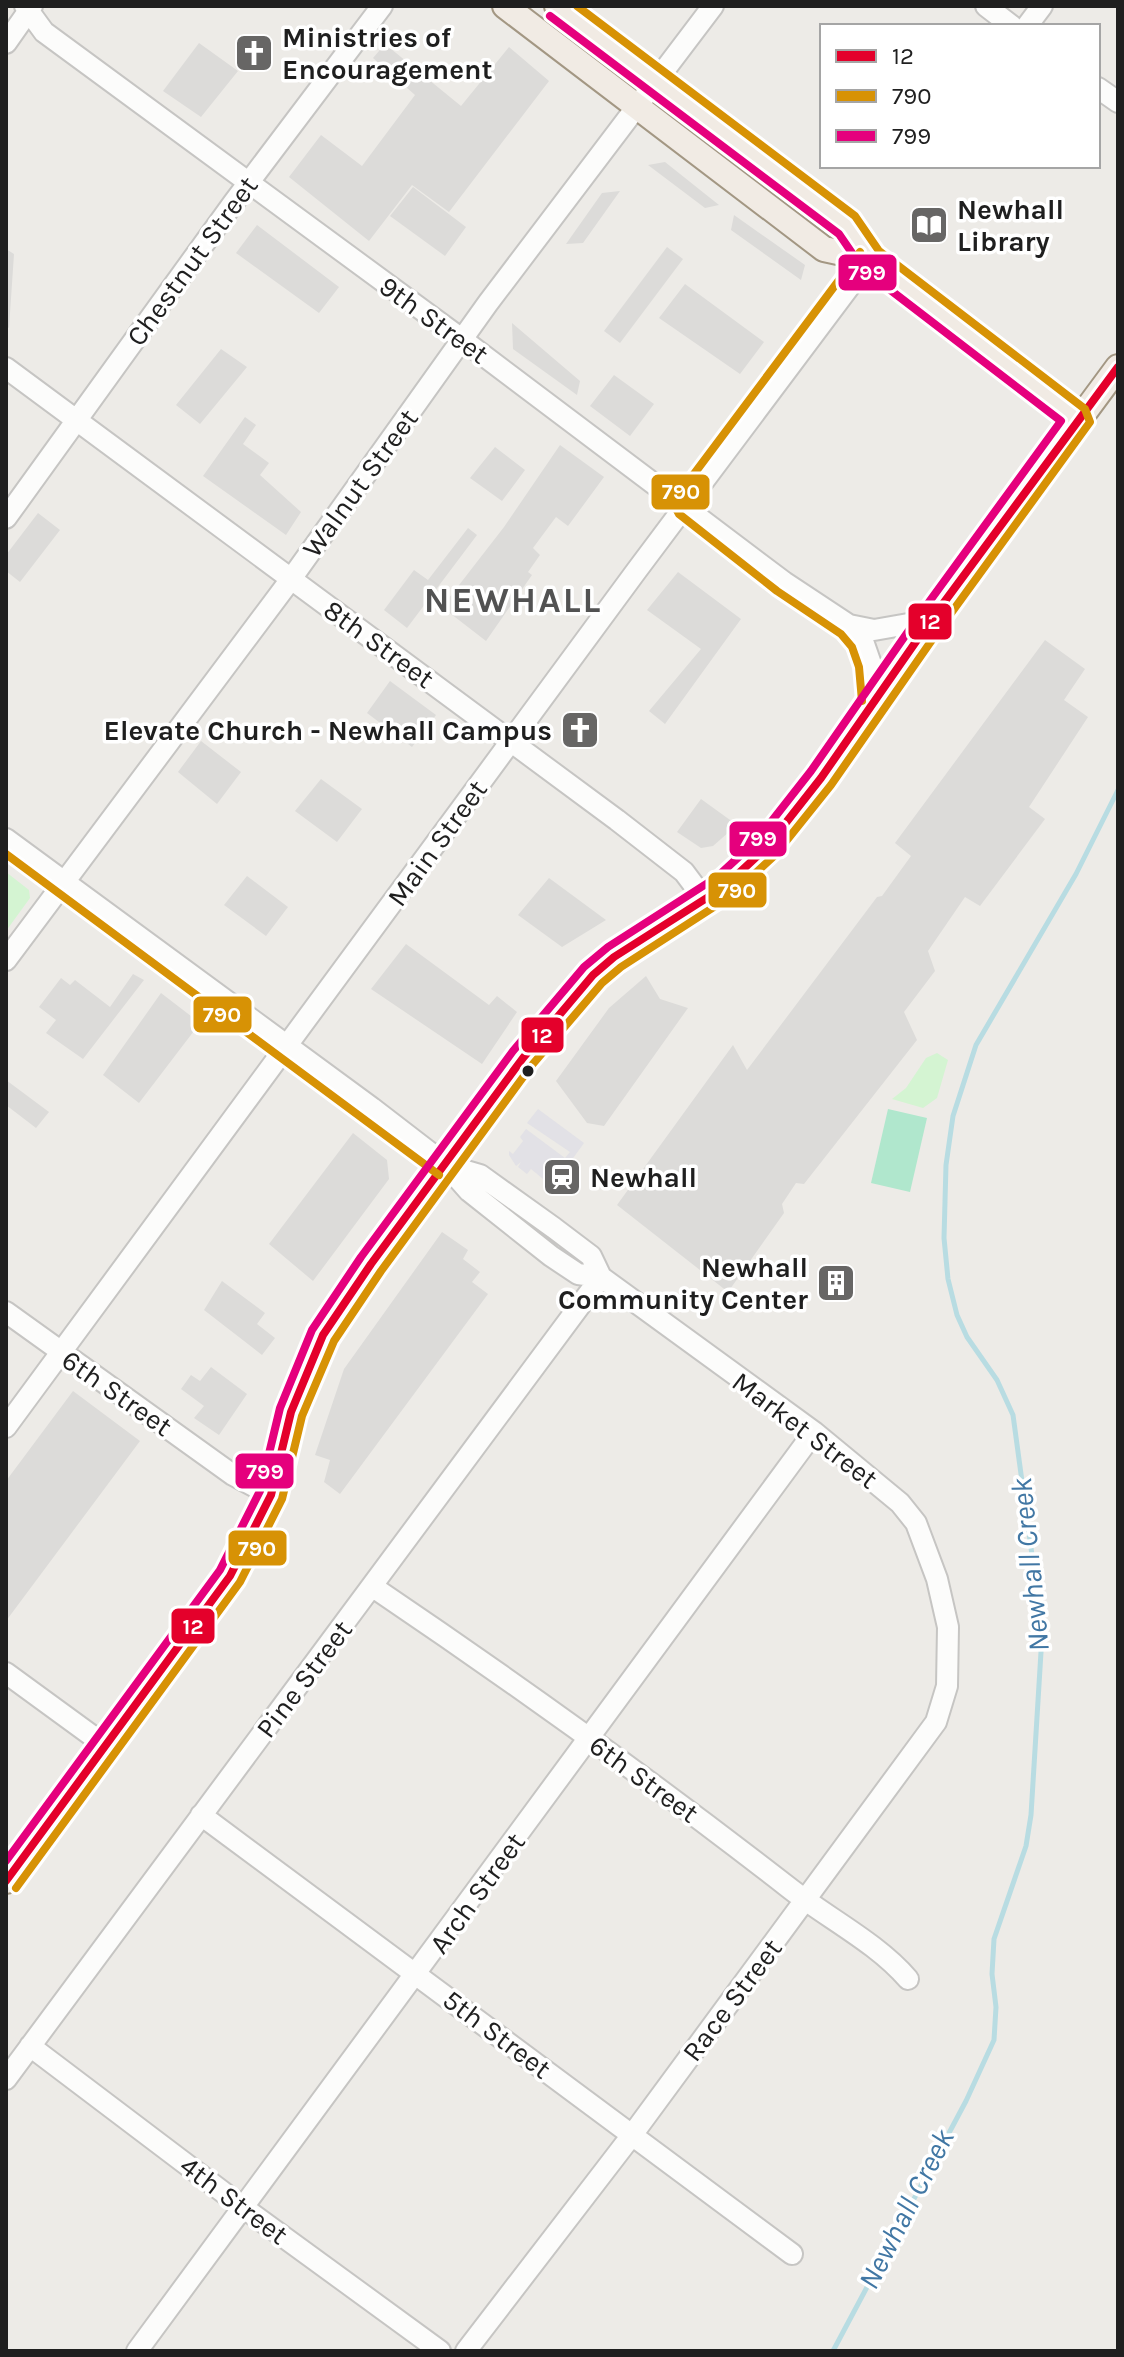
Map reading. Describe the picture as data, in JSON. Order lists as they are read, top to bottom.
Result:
{
  "streets": {
    "street": [
      "Chestnut Street",
      "9th Street",
      "Walnut Street",
      "8th Street",
      "Main Street",
      "6th Street",
      "Market Street",
      "Pine Street",
      "Arch Street",
      "Race Street",
      "5th Street",
      "4th Street"
    ]
  },
  "crossings": [
    ["Chestnut Street", "9th Street"],
    ["Chestnut Street", "8th Street"],
    ["9th Street", "Walnut Street"],
    ["9th Street", "Main Street"],
    ["Walnut Street", "8th Street"],
    ["Walnut Street", "Market Street"],
    ["8th Street", "Main Street"],
    ["Main Street", "6th Street"],
    ["Main Street", "Market Street"],
    ["6th Street", "Pine Street"],
    ["6th Street", "Arch Street"],
    ["6th Street", "Race Street"],
    ["Market Street", "Pine Street"],
    ["Market Street", "Arch Street"],
    ["Market Street", "Race Street"],
    ["Pine Street", "5th Street"],
    ["Pine Street", "4th Street"],
    ["Arch Street", "5th Street"],
    ["Arch Street", "4th Street"],
    ["Race Street", "5th Street"]
  ],
  "districts": ["NEWHALL"],
  "water": ["Newhall Creek"],
  "places": {
    "church": ["Ministries of Encouragement", "Elevate Church - Newhall Campus"],
    "library": ["Newhall Library"],
    "station": ["Newhall"],
    "building": ["Newhall Community Center"]
  },
  "lines": ["transit line 790", "transit line 799", "transit line 12"],
  "legend": ["12", "790", "799"]
}
